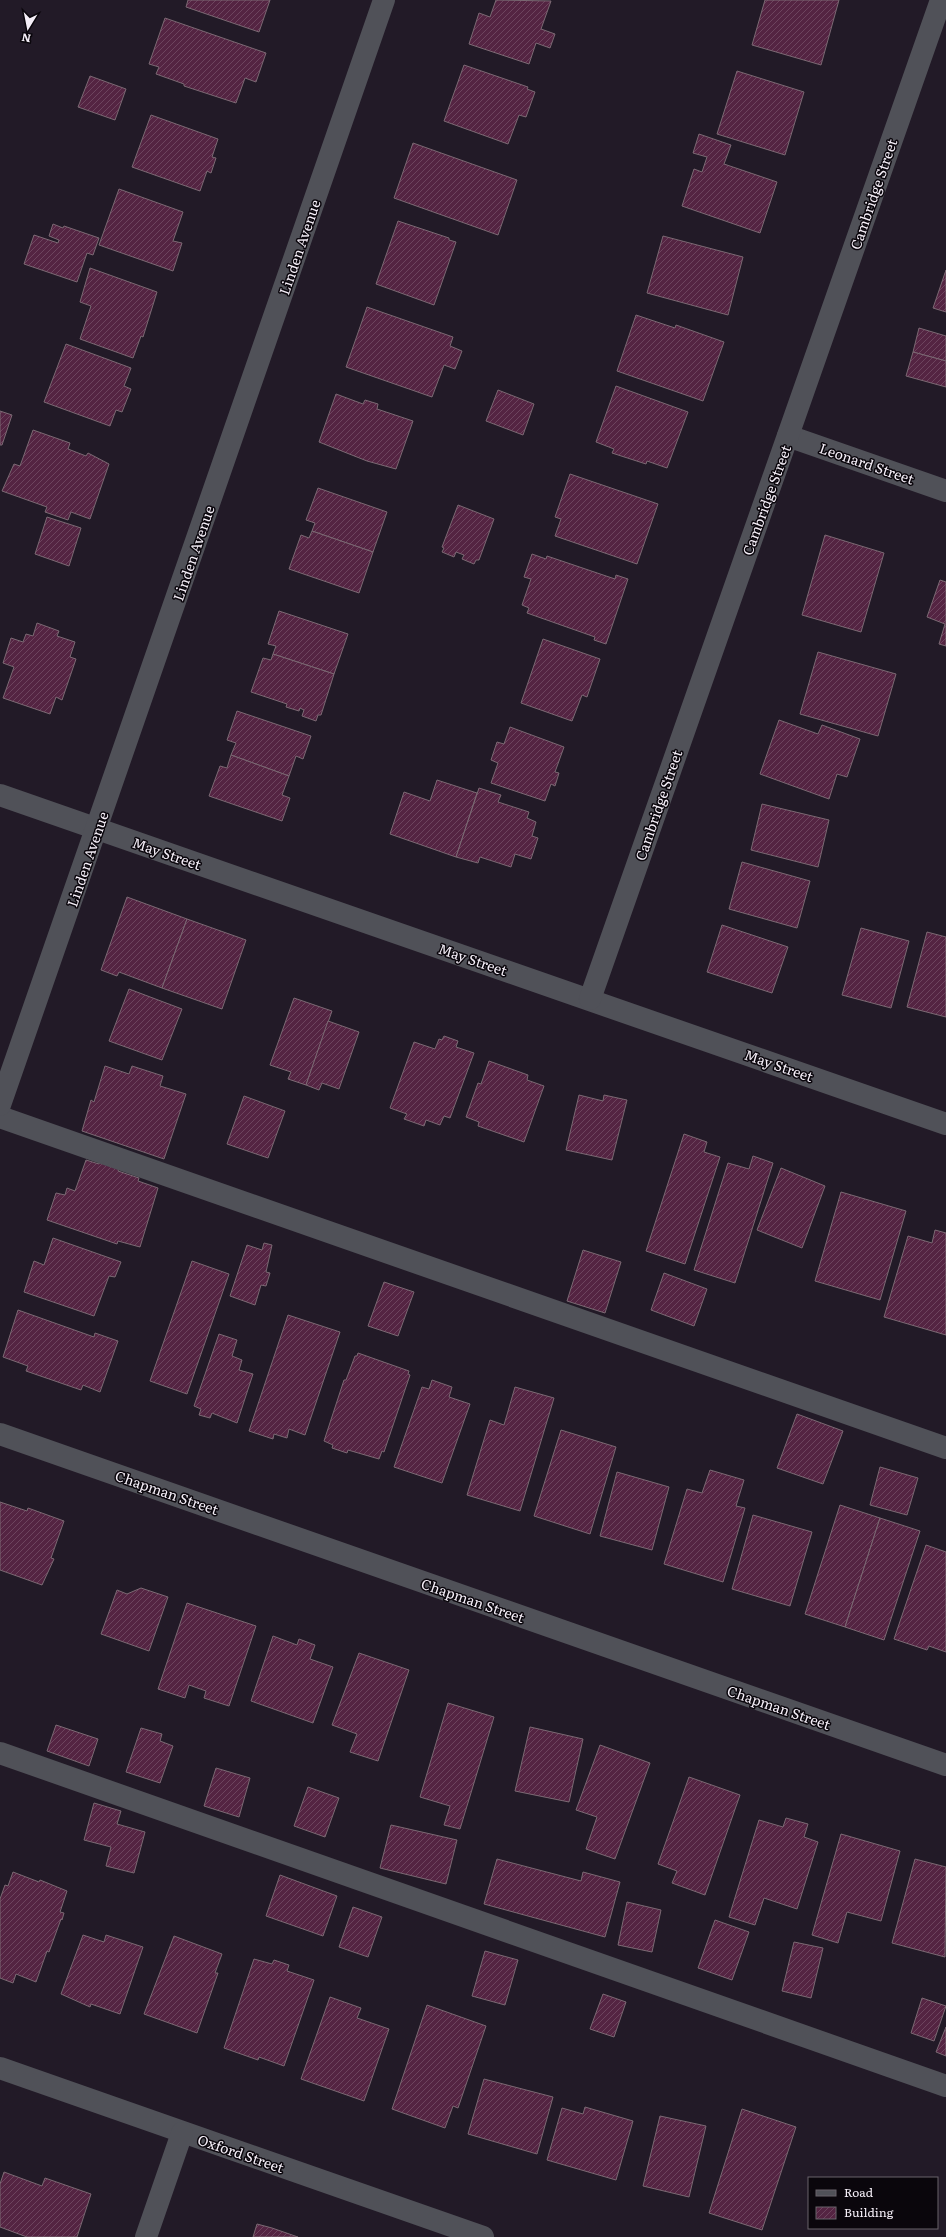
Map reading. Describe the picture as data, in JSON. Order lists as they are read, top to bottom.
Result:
{
  "streets": {
    "street": [
      "Cambridge Street",
      "Linden Avenue",
      "Leonard Street",
      "May Street",
      "Chapman Street",
      "Oxford Street"
    ]
  },
  "crossings": [
    ["Cambridge Street", "Leonard Street"],
    ["Cambridge Street", "May Street"],
    ["Linden Avenue", "May Street"]
  ],
  "legend": ["Road", "Building"],
  "north": "bottom"
}
